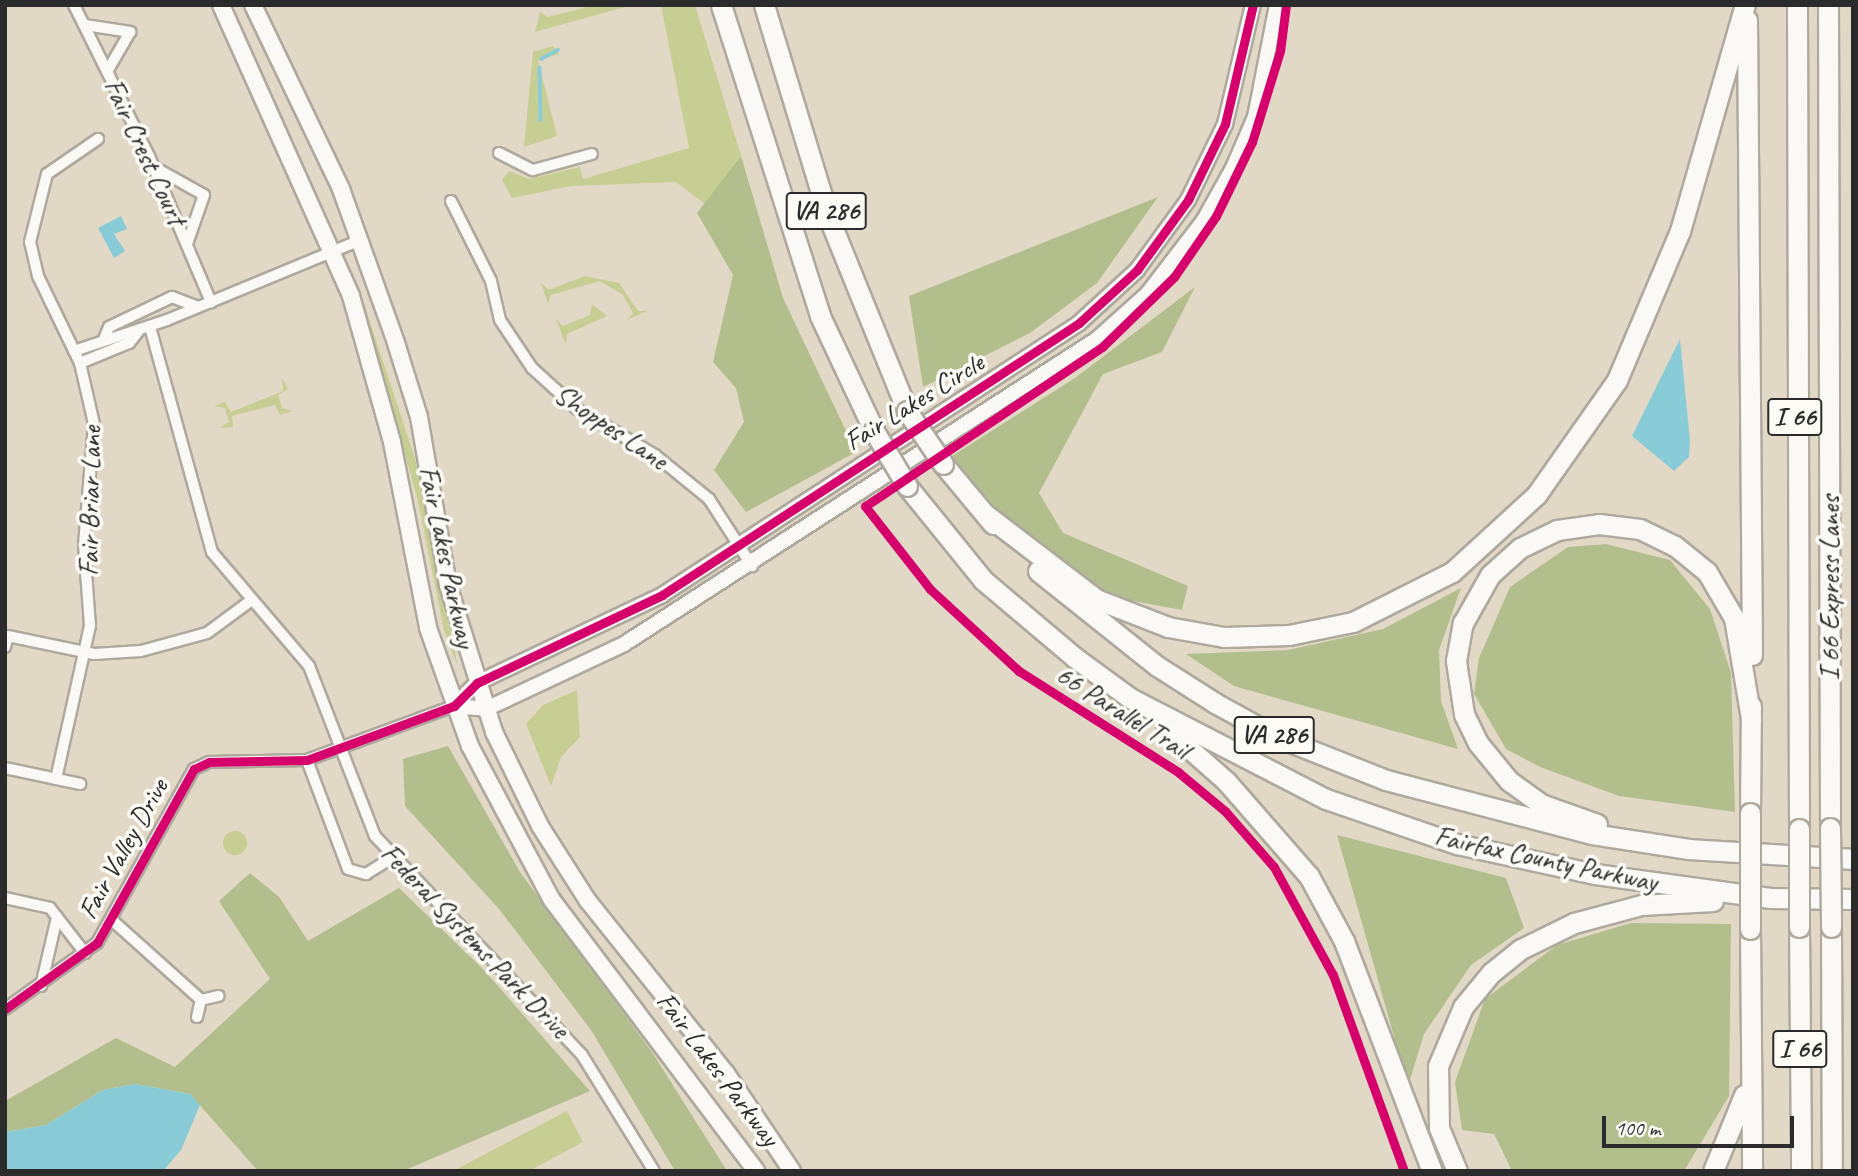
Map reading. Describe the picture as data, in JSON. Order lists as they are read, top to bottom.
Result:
{
  "streets": {
    "highway": [
      "VA 286",
      "I 66",
      "I 66 Express Lanes",
      "Fairfax County Parkway"
    ],
    "main road": ["Fair Lakes Parkway"],
    "street": [
      "Fair Crest Court",
      "Fair Lakes Circle",
      "Shoppes Lane",
      "Fair Briar Lane",
      "Fair Valley Drive",
      "Federal Systems Park Drive"
    ],
    "cycle path": ["66 Parallel Trail"]
  },
  "crossings": [
    ["Fair Lakes Circle", "Shoppes Lane"],
    ["Fair Lakes Circle", "Fair Lakes Parkway"],
    ["Fair Lakes Circle", "Fair Valley Drive"],
    ["Fair Lakes Parkway", "Fair Valley Drive"],
    ["Fair Valley Drive", "Federal Systems Park Drive"]
  ],
  "scale_bar": "100 m"
}
